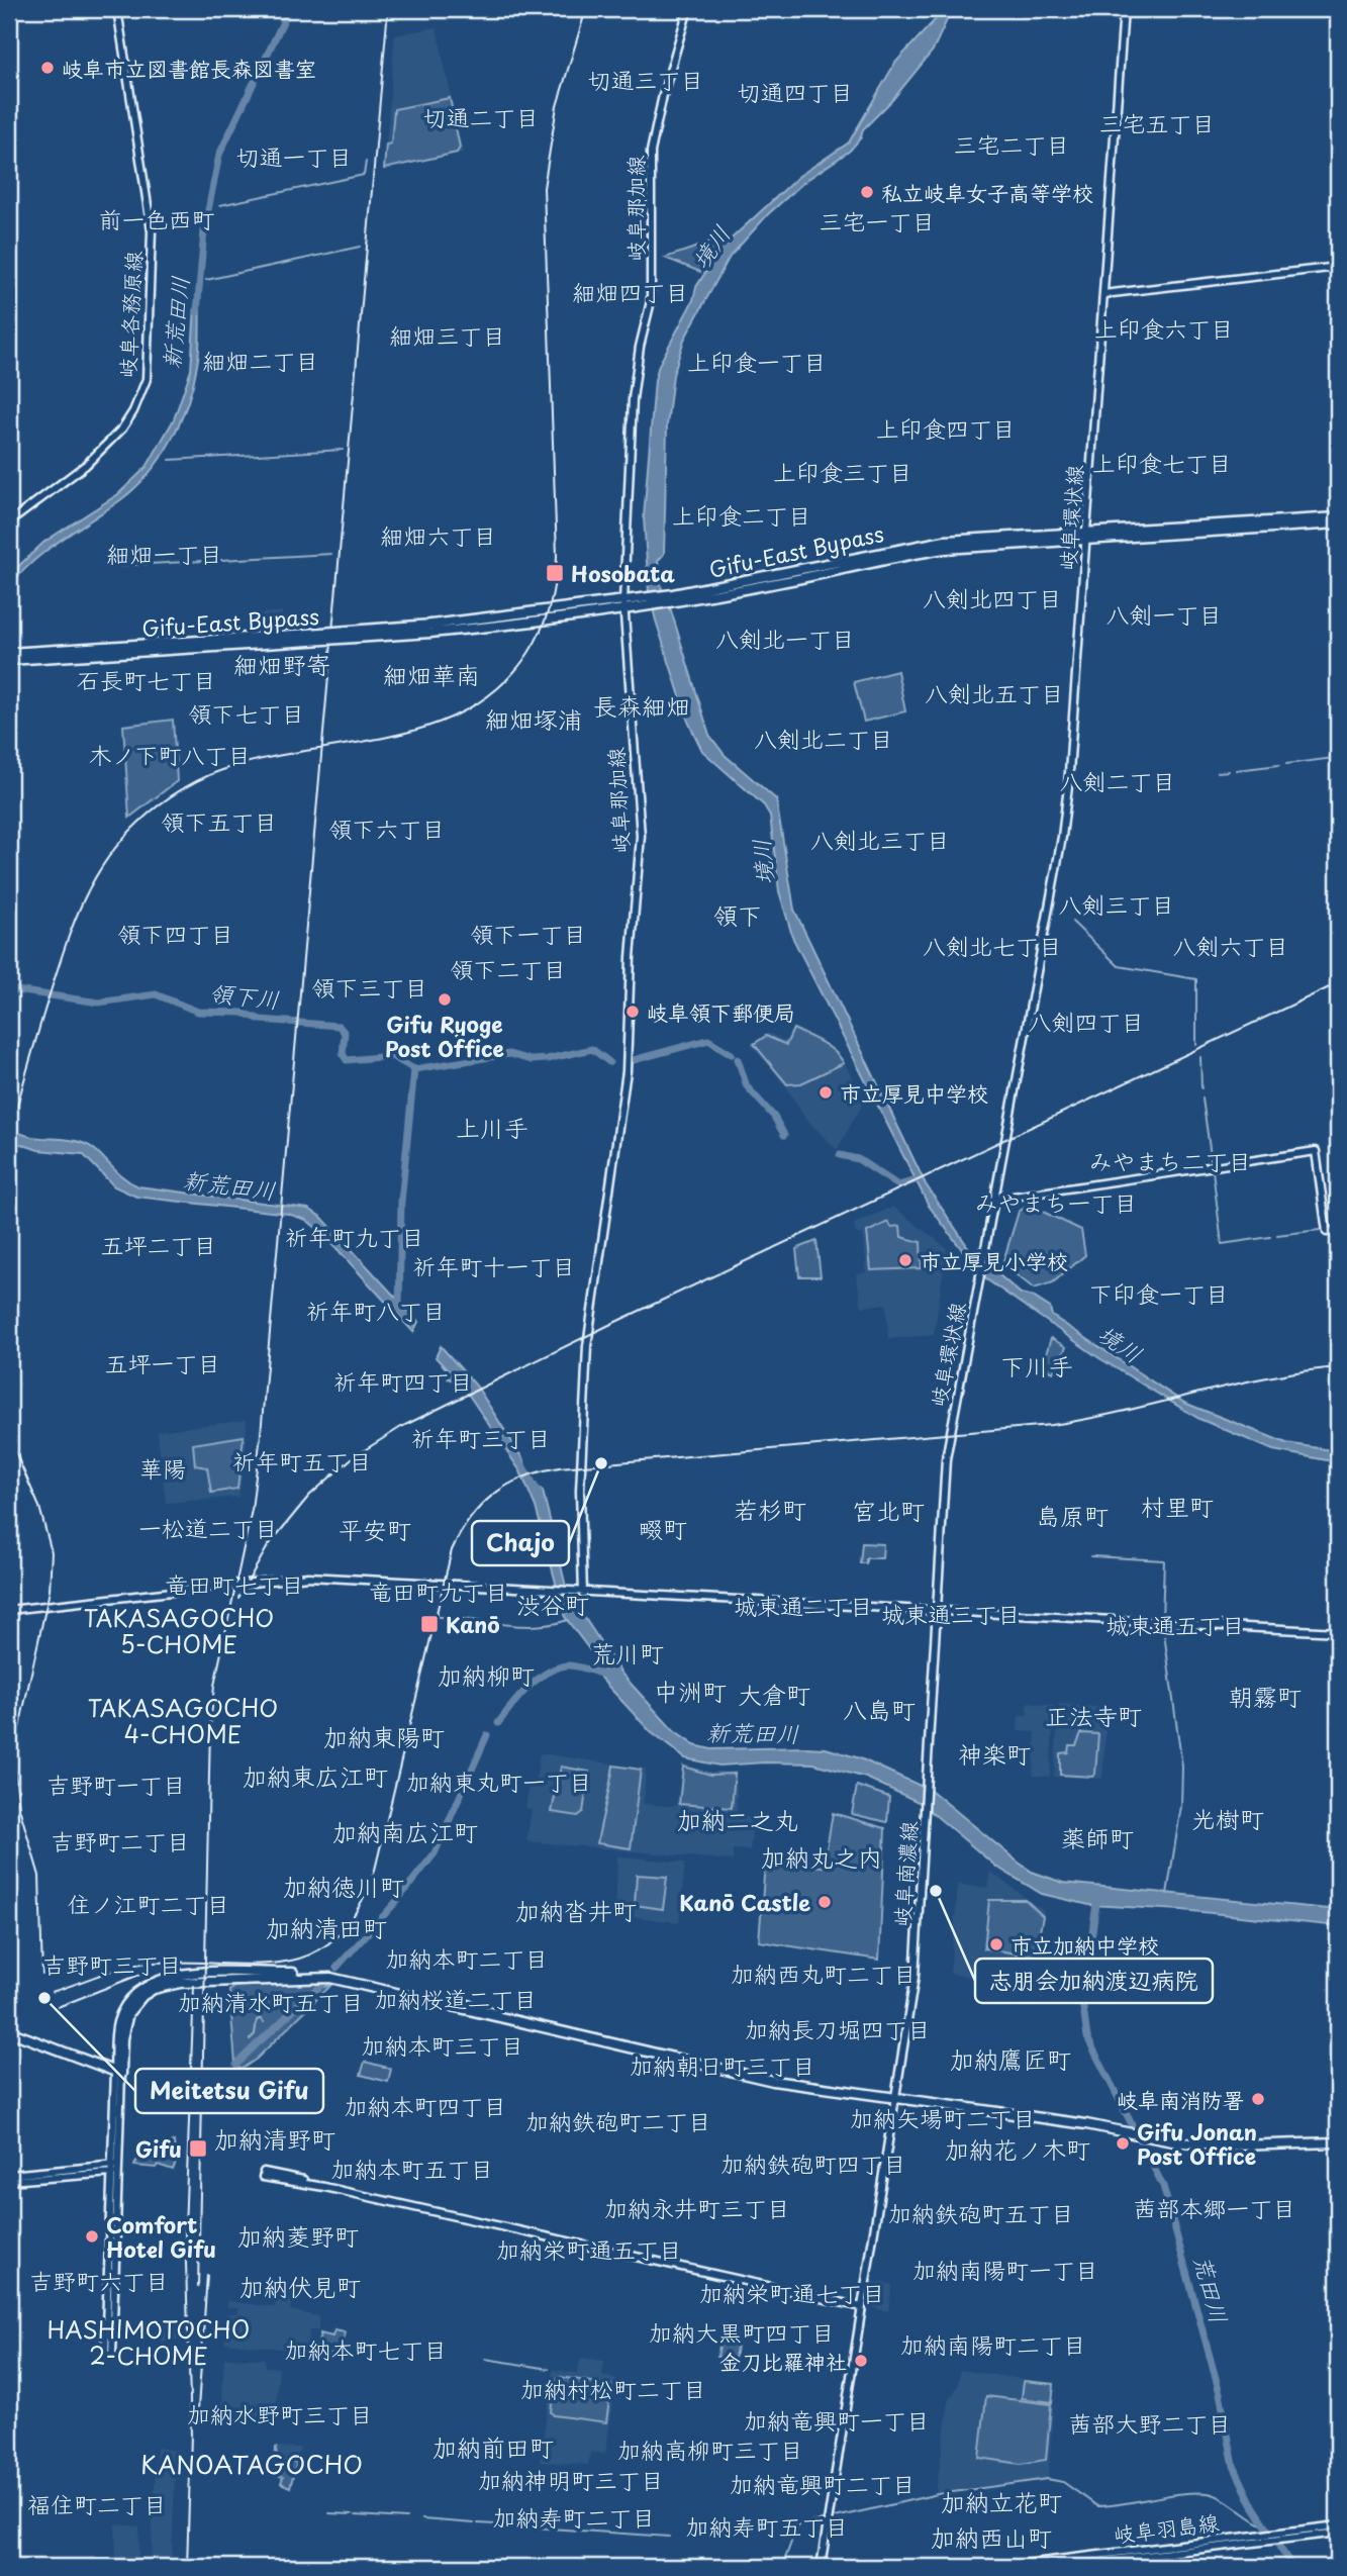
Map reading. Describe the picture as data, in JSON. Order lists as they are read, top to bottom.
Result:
{
  "streets": {
    "highway": ["Gifu-East Bypass"],
    "main road": [
      "岐阜那加線",
      "岐阜各務原線",
      "岐阜環状線",
      "岐阜南濃線",
      "岐阜羽島線"
    ]
  },
  "crossings": [
    ["岐阜那加線", "Gifu-East Bypass"],
    ["岐阜環状線", "Gifu-East Bypass"],
    ["岐阜環状線", "岐阜南濃線"]
  ],
  "districts": [
    "切通三丁目",
    "切通四丁目",
    "切通二丁目",
    "三宅五丁目",
    "三宅二丁目",
    "切通一丁目",
    "前一色西町",
    "三宅一丁目",
    "細畑四丁目",
    "上印食六丁目",
    "細畑三丁目",
    "細畑二丁目",
    "上印食一丁目",
    "上印食四丁目",
    "上印食七丁目",
    "上印食三丁目",
    "上印食二丁目",
    "細畑六丁目",
    "細畑一丁目",
    "八剣北四丁目",
    "八剣一丁目",
    "八剣北一丁目",
    "細畑野寄",
    "細畑華南",
    "石長町七丁目",
    "八剣北五丁目",
    "長森細畑",
    "領下七丁目",
    "細畑塚浦",
    "八剣北二丁目",
    "木ノ下町八丁目",
    "八剣二丁目",
    "領下五丁目",
    "領下六丁目",
    "八剣北三丁目",
    "八剣三丁目",
    "領下",
    "領下四丁目",
    "領下一丁目",
    "八剣北七丁目",
    "八剣六丁目",
    "領下二丁目",
    "領下三丁目",
    "八剣四丁目",
    "上川手",
    "みやまち二丁目",
    "みやまち一丁目",
    "祈年町九丁目",
    "五坪二丁目",
    "祈年町十一丁目",
    "下印食一丁目",
    "祈年町八丁目",
    "五坪一丁目",
    "下川手",
    "祈年町四丁目",
    "祈年町三丁目",
    "祈年町五丁目",
    "華陽",
    "村里町",
    "若杉町",
    "宮北町",
    "島原町",
    "一松道二丁目",
    "畷町",
    "平安町",
    "竜田町七丁目",
    "竜田町九丁目",
    "渋谷町",
    "城東通二丁目",
    "城東通三丁目",
    "TAKASAGOCHO 5-CHOME",
    "城東通五丁目",
    "荒川町",
    "加納柳町",
    "中洲町",
    "大倉町",
    "朝霧町",
    "TAKASAGOCHO 4-CHOME",
    "八島町",
    "正法寺町",
    "加納東陽町",
    "神楽町",
    "加納東広江町",
    "加納東丸町一丁目",
    "吉野町一丁目",
    "光樹町",
    "加納二之丸",
    "加納南広江町",
    "薬師町",
    "吉野町二丁目",
    "加納丸之内",
    "加納徳川町",
    "住ノ江町二丁目",
    "加納沓井町",
    "加納清田町",
    "加納本町二丁目",
    "吉野町三丁目",
    "加納西丸町二丁目",
    "加納桜道二丁目",
    "加納清水町五丁目",
    "加納長刀堀四丁目",
    "加納本町三丁目",
    "加納鷹匠町",
    "加納朝日町三丁目",
    "加納本町四丁目",
    "加納矢場町二丁目",
    "加納鉄砲町二丁目",
    "加納清野町",
    "加納花ノ木町",
    "加納鉄砲町四丁目",
    "加納本町五丁目",
    "加納永井町三丁目",
    "茜部本郷一丁目",
    "加納鉄砲町五丁目",
    "加納菱野町",
    "加納栄町通五丁目",
    "加納南陽町一丁目",
    "吉野町六丁目",
    "加納伏見町",
    "加納栄町通七丁目",
    "HASHIMOTOCHO 2-CHOME",
    "加納大黒町四丁目",
    "加納南陽町二丁目",
    "加納本町七丁目",
    "加納村松町二丁目",
    "加納水野町三丁目",
    "加納竜興町一丁目",
    "茜部大野二丁目",
    "加納前田町",
    "加納高柳町三丁目",
    "KANOATAGOCHO",
    "加納神明町三丁目",
    "加納竜興町二丁目",
    "加納立花町",
    "福住町二丁目",
    "加納寿町二丁目",
    "加納寿町五丁目",
    "加納西山町"
  ],
  "water": [
    "境川",
    "新荒田川",
    "領下川",
    "荒田川"
  ],
  "places": {
    "other": [
      "岐阜市立図書館長森図書室",
      "私立岐阜女子高等学校",
      "Gifu Ryoge Post Office",
      "岐阜領下郵便局",
      "市立厚見中学校",
      "市立厚見小学校",
      "Chajo",
      "志朋会加納渡辺病院",
      "Kanō Castle",
      "市立加納中学校",
      "Meitetsu Gifu",
      "岐阜南消防署",
      "Gifu Jonan Post Office",
      "Comfort Hotel Gifu",
      "金刀比羅神社"
    ],
    "transit": ["Hosobata", "Kanō", "Gifu"]
  }
}
